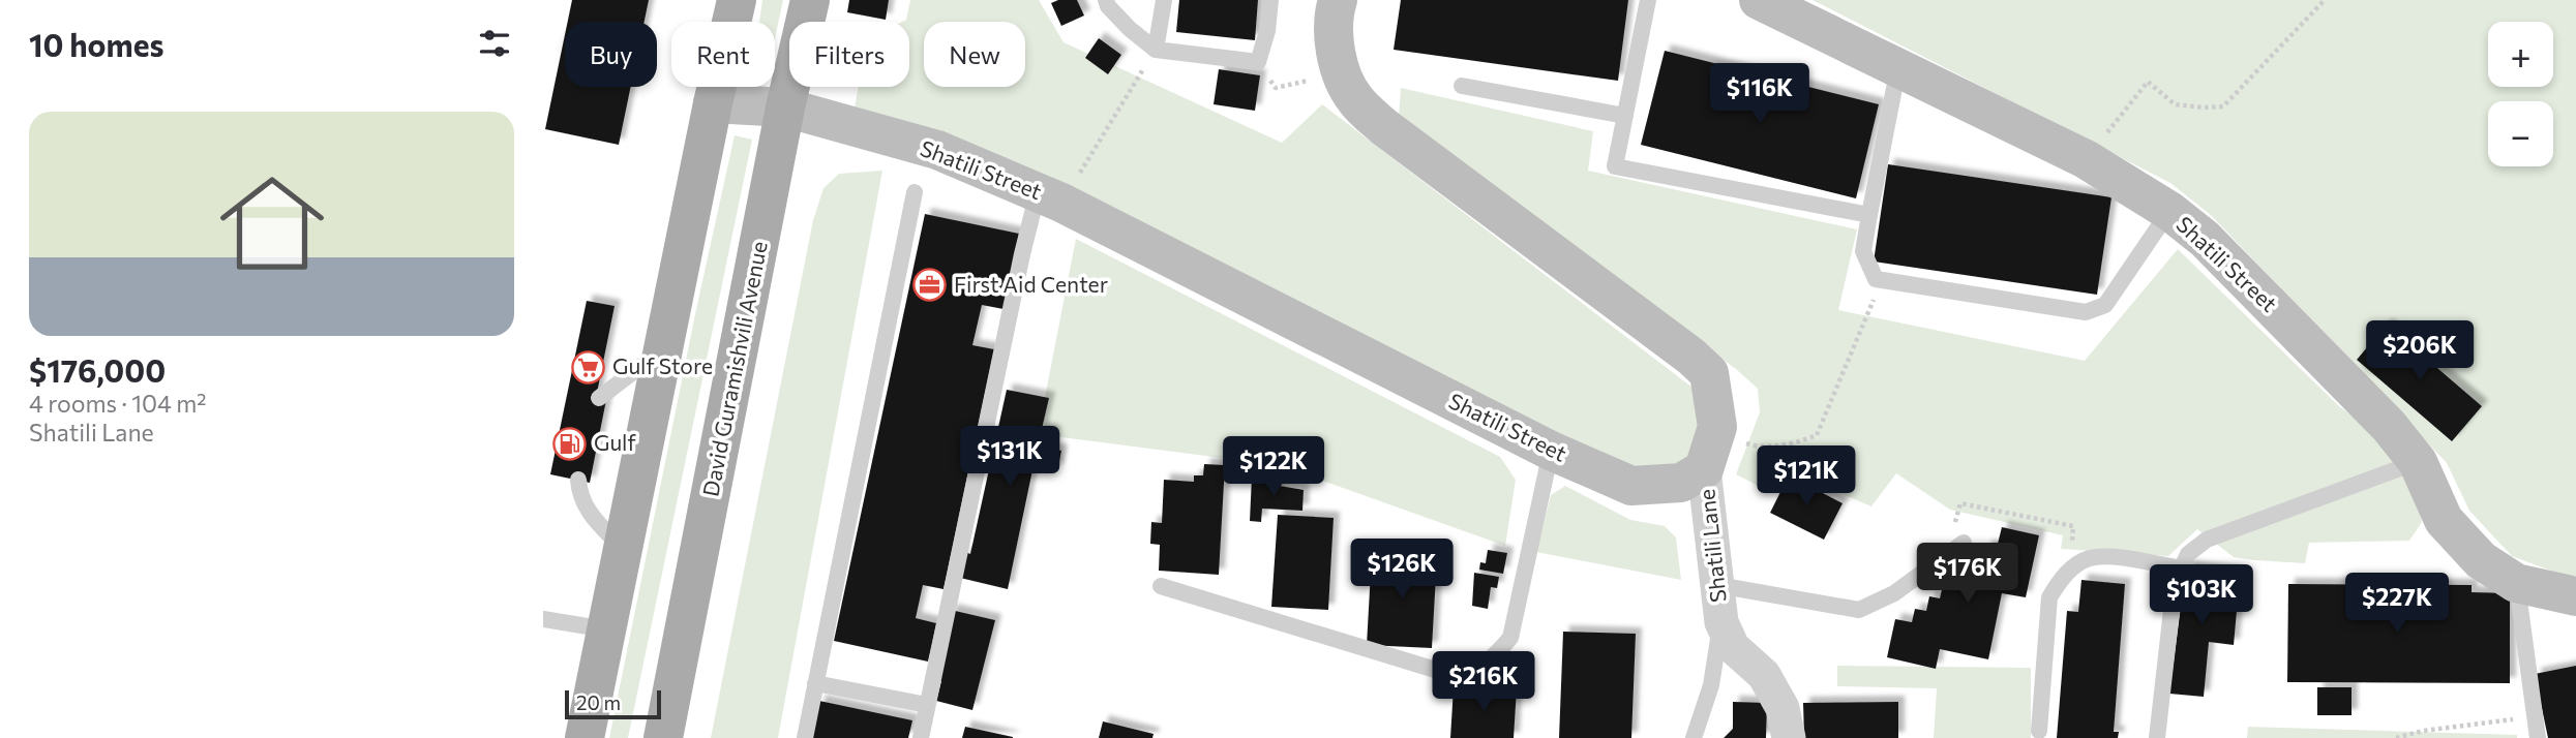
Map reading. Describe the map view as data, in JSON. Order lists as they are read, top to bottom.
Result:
{
  "streets": {
    "main road": ["David Guramishvili Avenue"],
    "street": ["Shatili Street", "Shatili Lane"]
  },
  "crossings": [
    ["Shatili Street", "David Guramishvili Avenue"],
    ["Shatili Street", "Shatili Lane"]
  ],
  "places": {
    "office": ["First Aid Center"],
    "supermarket": ["Gulf Store"],
    "fuel station": ["Gulf"]
  },
  "scale_bar": "20 m",
  "page": {
    "heading": "10 homes",
    "map_buttons": ["+", "−"],
    "chip": [
      "Buy",
      "Rent",
      "Filters",
      "New"
    ],
    "price": [
      "$116K",
      "$206K",
      "$131K",
      "$122K",
      "$121K",
      "$126K",
      "$176K",
      "$103K",
      "$227K",
      "$216K"
    ],
    "list": [
      {
        "name": "$176,000",
        "note": "4 rooms · 104 m² · Shatili Lane"
      }
    ],
    "scale": "20 m"
  }
}
